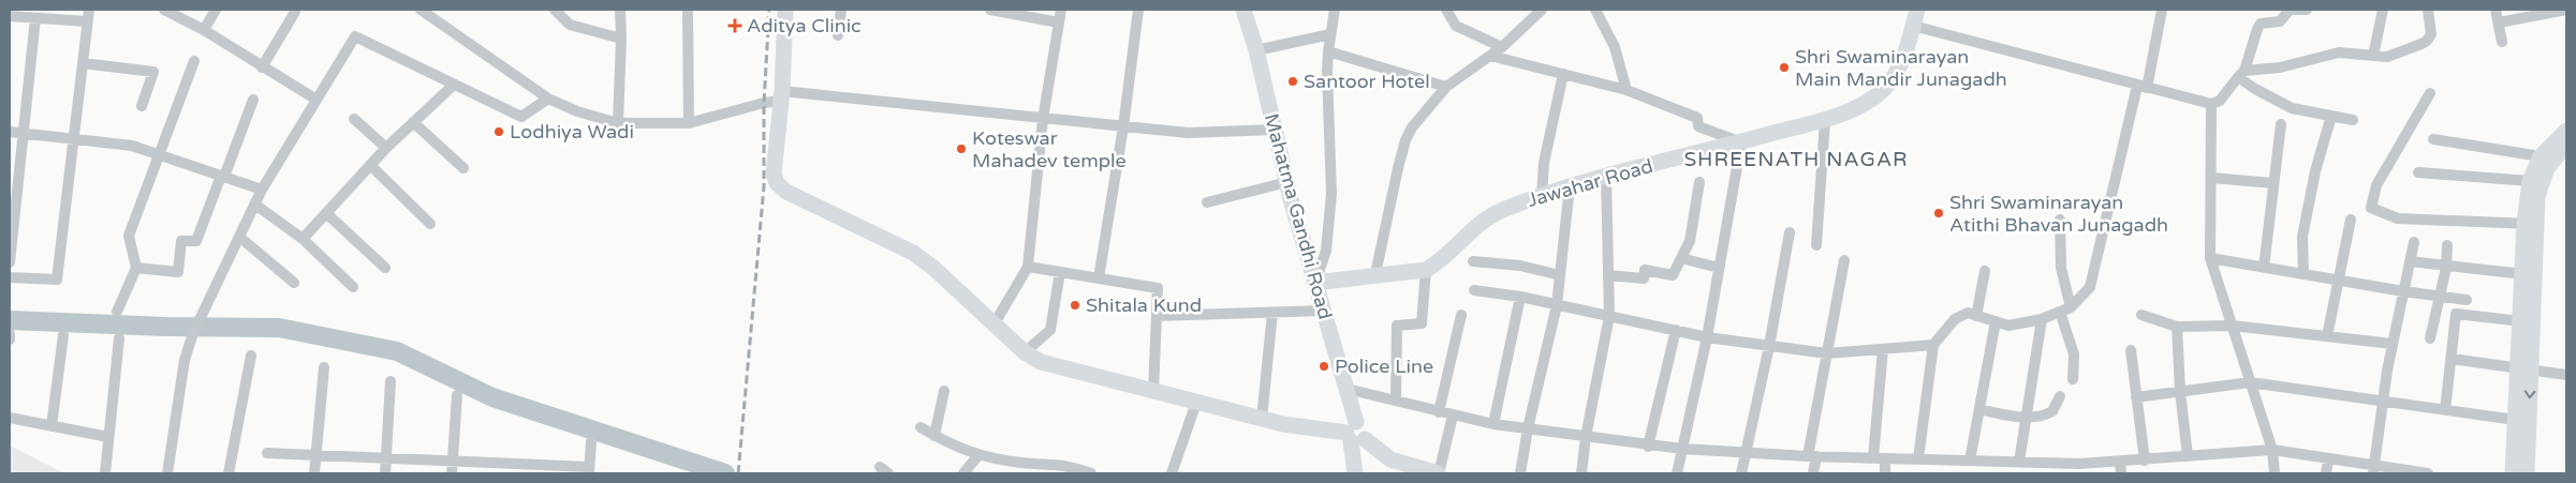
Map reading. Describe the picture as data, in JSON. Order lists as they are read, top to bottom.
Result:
{
  "streets": {
    "main road": ["Jawahar Road", "Mahatma Gandhi Road"]
  },
  "crossings": [
    ["Jawahar Road", "Mahatma Gandhi Road"]
  ],
  "districts": ["SHREENATH NAGAR"],
  "places": {
    "health": ["Aditya Clinic"],
    "other": [
      "Shri Swaminarayan Main Mandir Junagadh",
      "Santoor Hotel",
      "Lodhiya Wadi",
      "Koteswar Mahadev temple",
      "Shri Swaminarayan Atithi Bhavan Junagadh",
      "Shitala Kund",
      "Police Line"
    ]
  }
}
